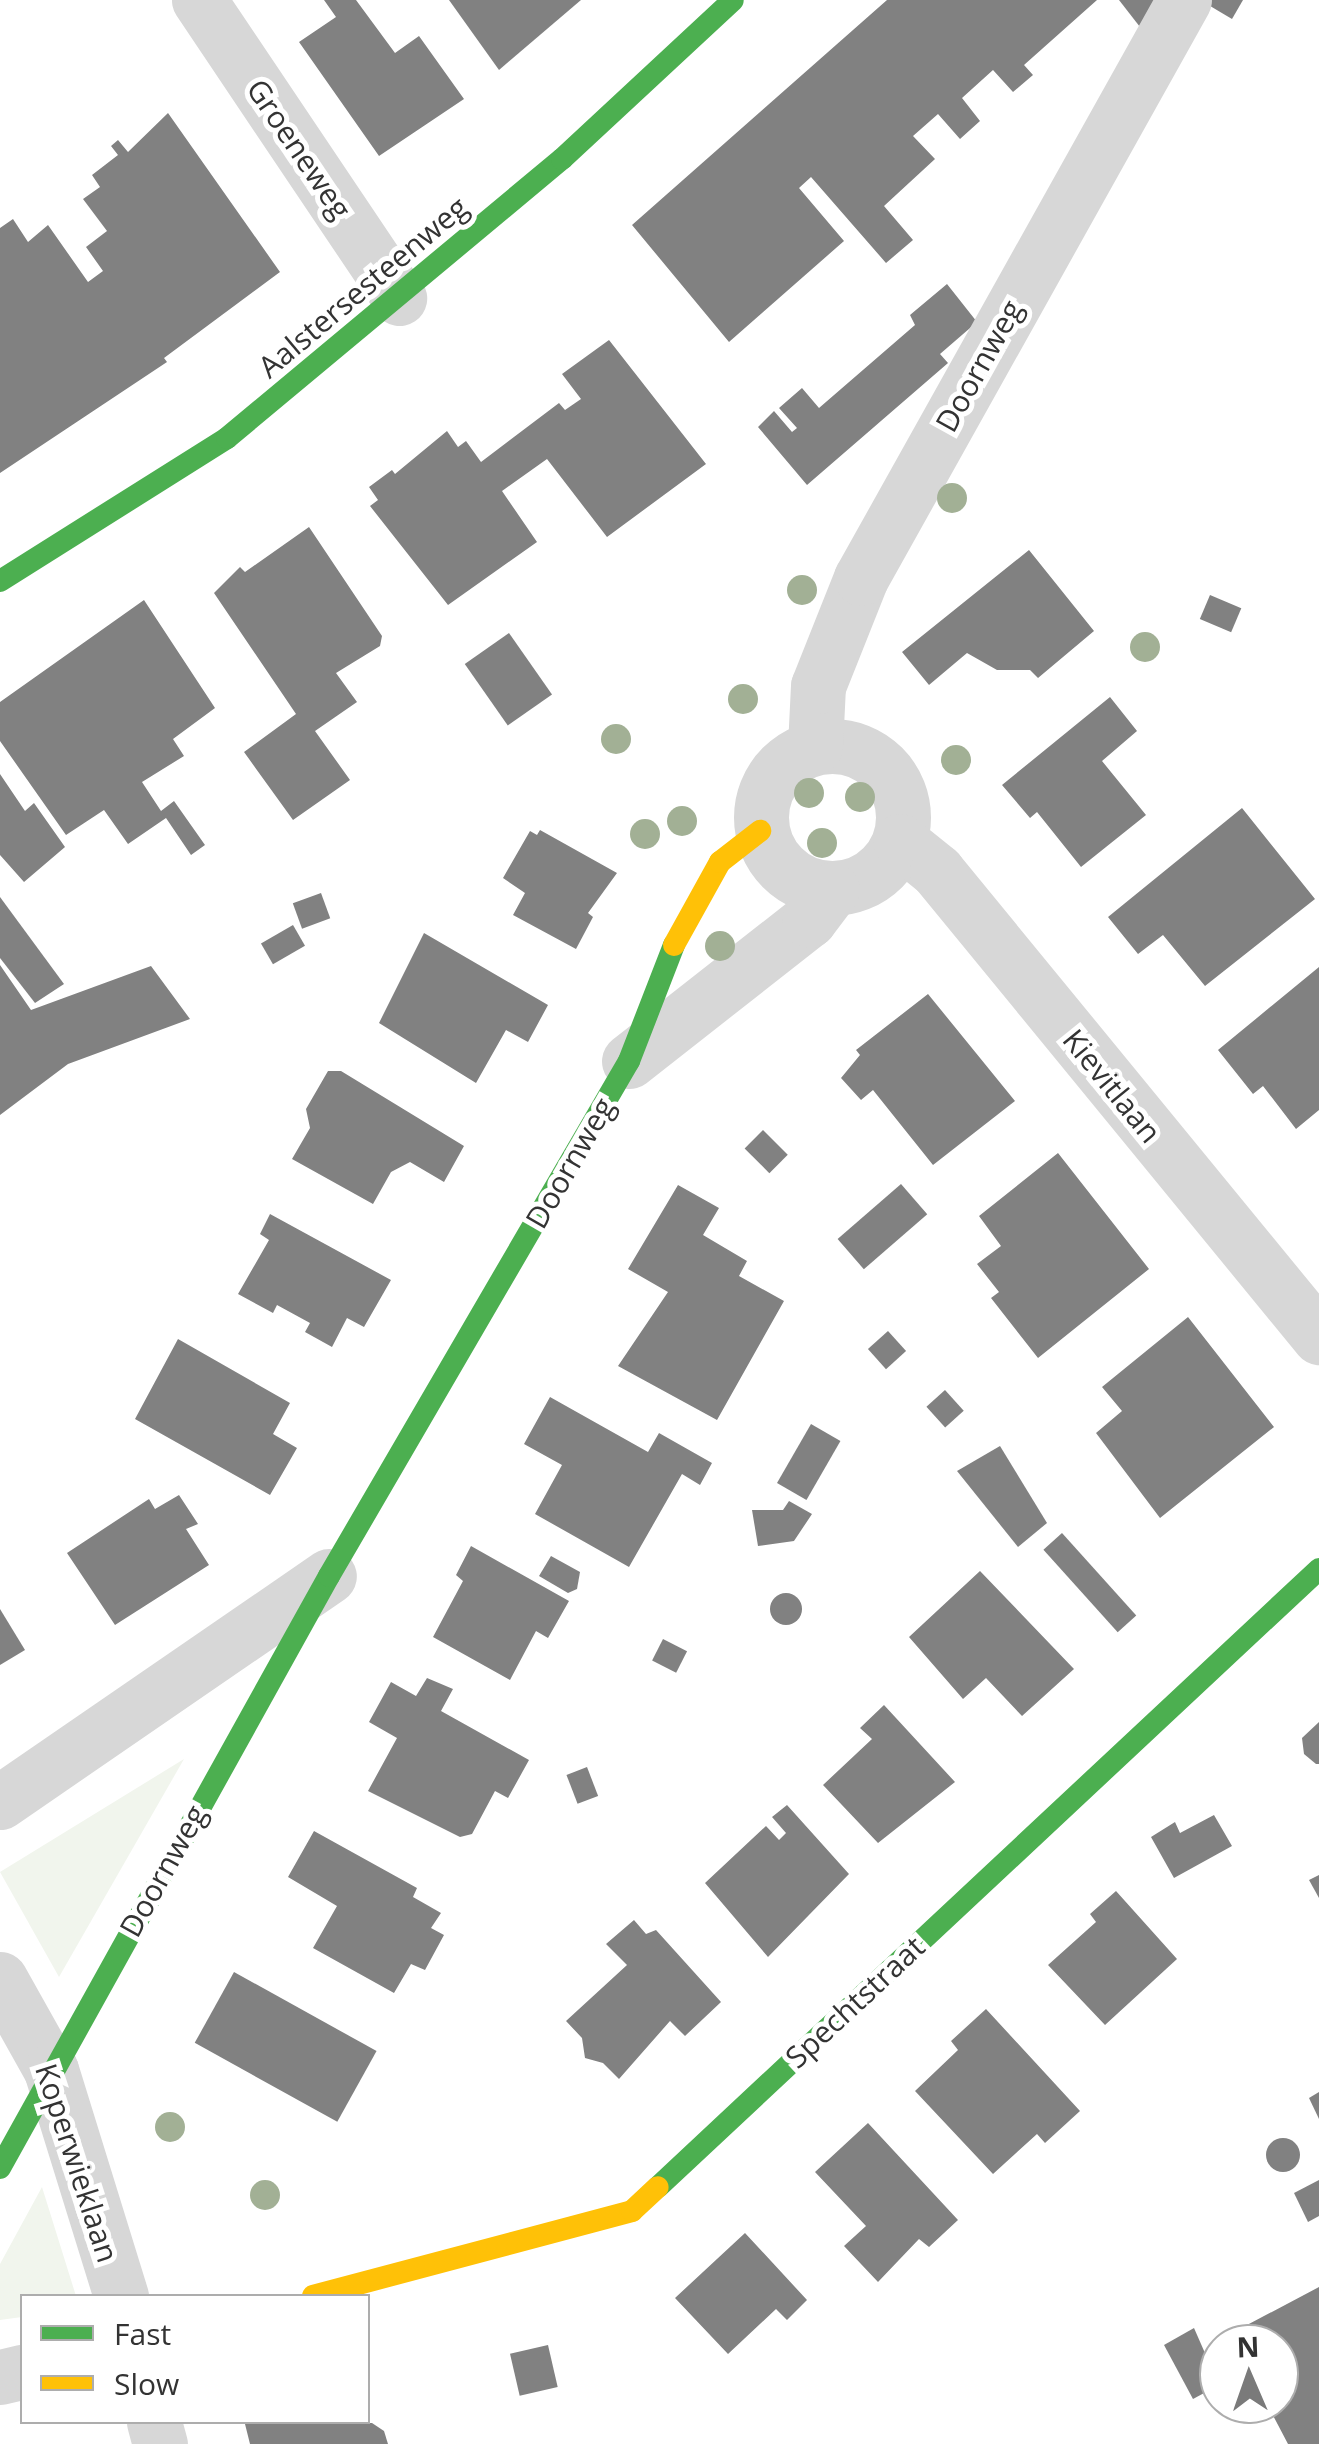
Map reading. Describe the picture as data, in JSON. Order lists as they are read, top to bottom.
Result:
{
  "streets": {
    "street": [
      "Groeneweg",
      "Aalstersesteenweg",
      "Doornweg",
      "Kievitlaan",
      "Spechtstraat",
      "Koperwieklaan"
    ]
  },
  "crossings": [
    ["Groeneweg", "Aalstersesteenweg"],
    ["Doornweg", "Kievitlaan"],
    ["Doornweg", "Koperwieklaan"]
  ],
  "legend": ["Fast", "Slow"],
  "north": "top"
}
